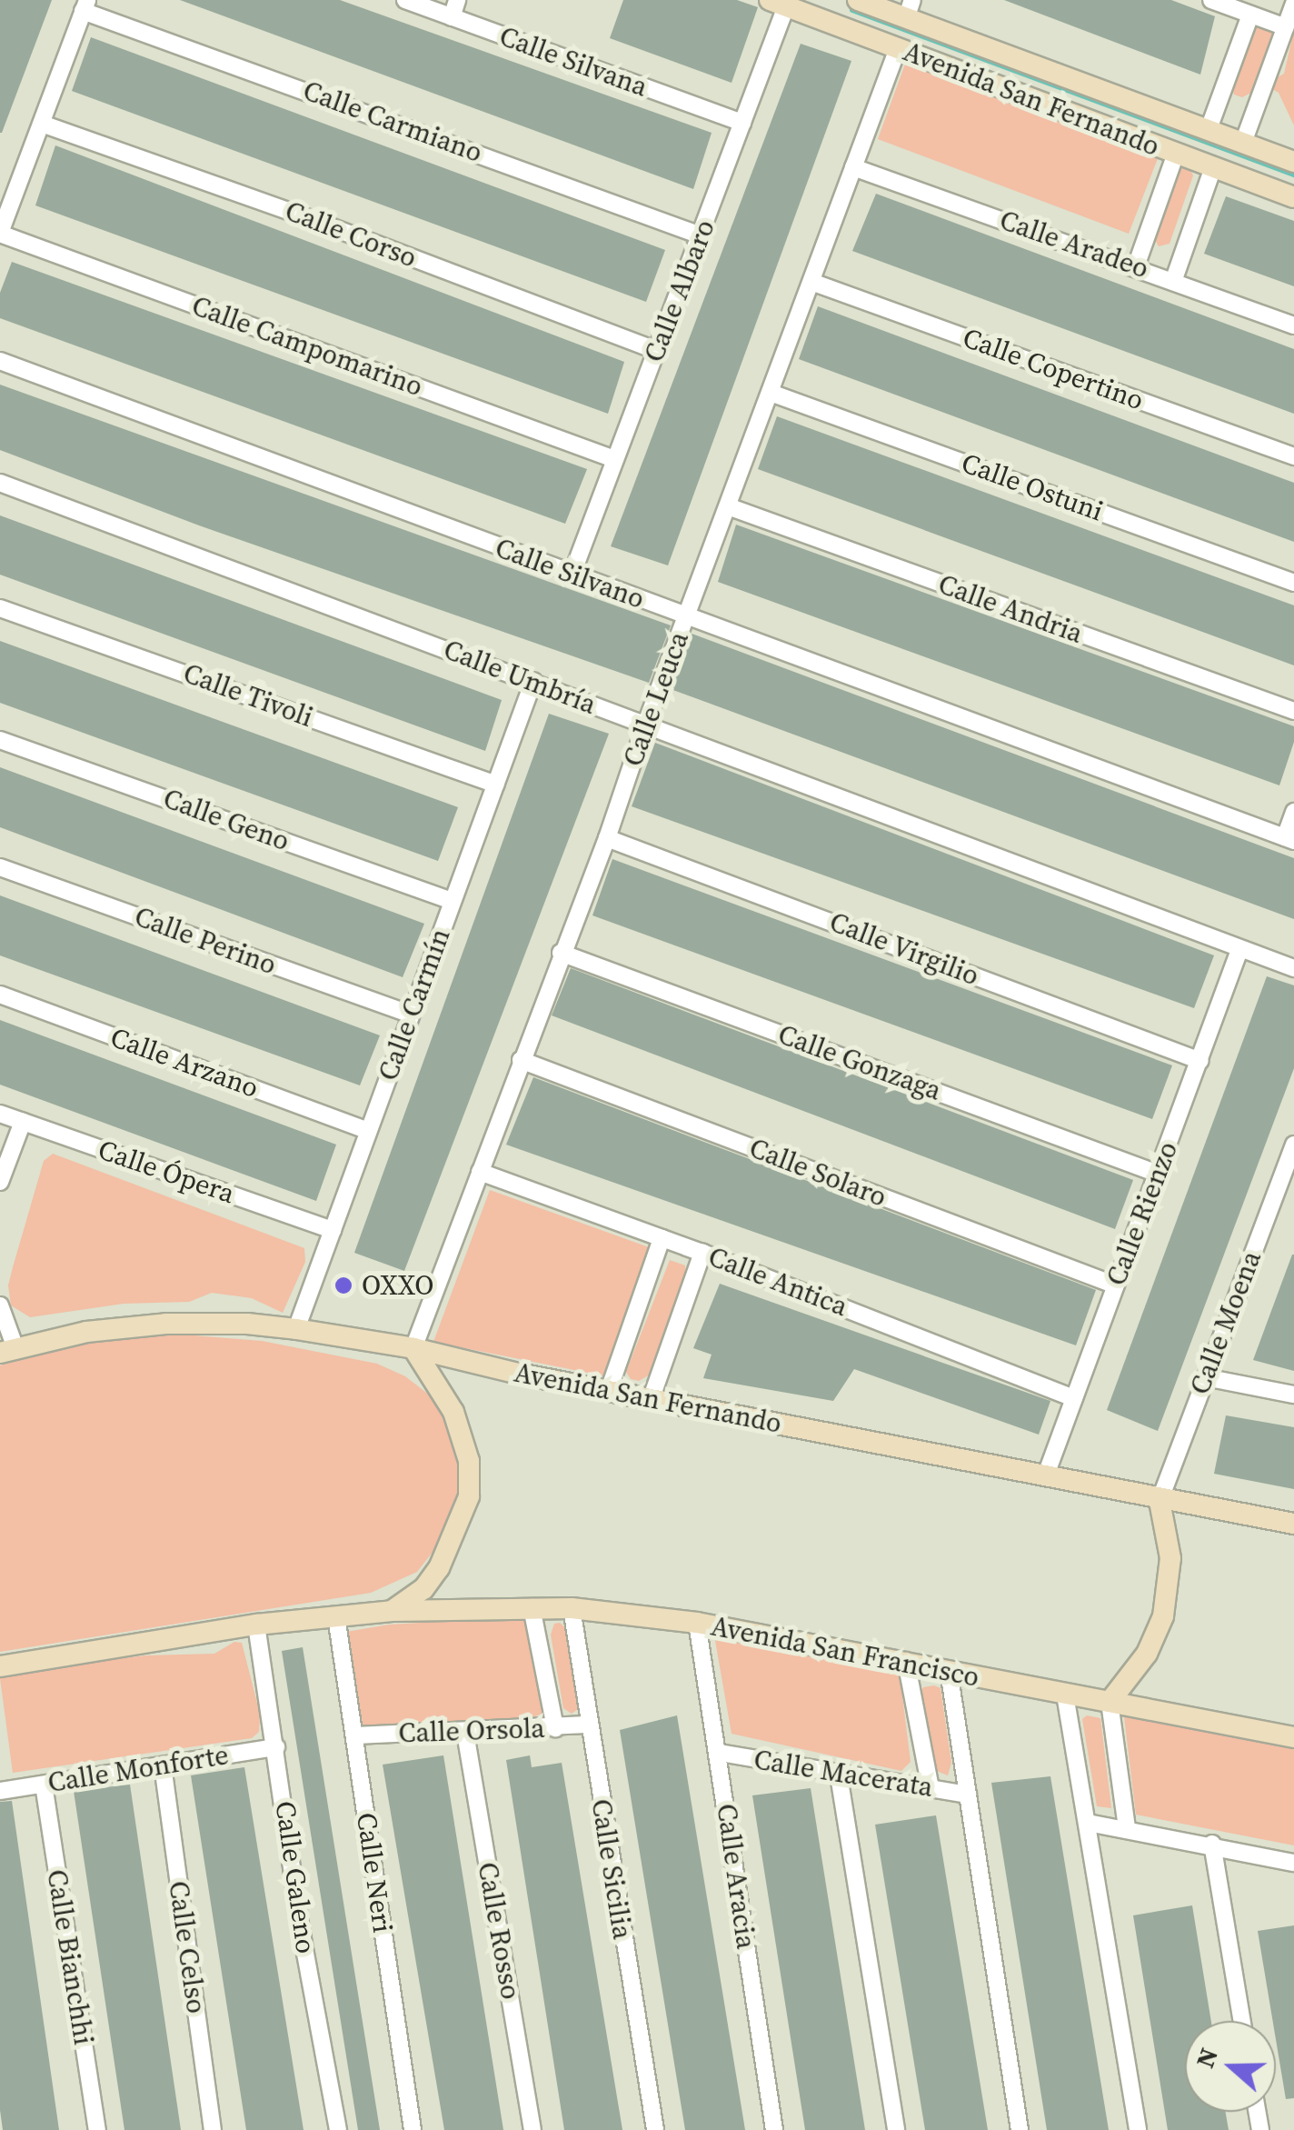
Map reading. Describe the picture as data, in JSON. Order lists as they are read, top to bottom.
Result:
{
  "streets": {
    "street": [
      "Calle Silvana",
      "Avenida San Fernando",
      "Calle Carmiano",
      "Calle Corso",
      "Calle Aradeo",
      "Calle Albaro",
      "Calle Campomarino",
      "Calle Copertino",
      "Calle Ostuni",
      "Calle Silvano",
      "Calle Andria",
      "Calle Umbría",
      "Calle Tivoli",
      "Calle Leuca",
      "Calle Geno",
      "Calle Perino",
      "Calle Virgilio",
      "Calle Carmín",
      "Calle Arzano",
      "Calle Gonzaga",
      "Calle Ópera",
      "Calle Solaro",
      "Calle Rienzo",
      "Calle Antica",
      "Calle Moena",
      "Avenida San Francisco",
      "Calle Orsola",
      "Calle Monforte",
      "Calle Macerata",
      "Calle Sicilia",
      "Calle Neri",
      "Calle Aracia",
      "Calle Galeno",
      "Calle Rosso",
      "Calle Celso",
      "Calle Bianchhi"
    ]
  },
  "crossings": [
    ["Calle Silvana", "Calle Albaro"],
    ["Avenida San Fernando", "Calle Albaro"],
    ["Avenida San Fernando", "Calle Leuca"],
    ["Avenida San Fernando", "Calle Carmín"],
    ["Avenida San Fernando", "Calle Rienzo"],
    ["Avenida San Fernando", "Calle Moena"],
    ["Calle Carmiano", "Calle Albaro"],
    ["Calle Corso", "Calle Albaro"],
    ["Calle Aradeo", "Calle Leuca"],
    ["Calle Albaro", "Calle Campomarino"],
    ["Calle Albaro", "Calle Silvano"],
    ["Calle Copertino", "Calle Leuca"],
    ["Calle Ostuni", "Calle Leuca"],
    ["Calle Silvano", "Calle Leuca"],
    ["Calle Andria", "Calle Leuca"],
    ["Calle Umbría", "Calle Leuca"],
    ["Calle Umbría", "Calle Carmín"],
    ["Calle Umbría", "Calle Rienzo"],
    ["Calle Tivoli", "Calle Carmín"],
    ["Calle Leuca", "Calle Virgilio"],
    ["Calle Leuca", "Calle Gonzaga"],
    ["Calle Leuca", "Calle Solaro"],
    ["Calle Leuca", "Calle Antica"],
    ["Calle Geno", "Calle Carmín"],
    ["Calle Perino", "Calle Carmín"],
    ["Calle Virgilio", "Calle Rienzo"],
    ["Calle Carmín", "Calle Arzano"],
    ["Calle Carmín", "Calle Ópera"],
    ["Calle Gonzaga", "Calle Rienzo"],
    ["Calle Solaro", "Calle Rienzo"],
    ["Calle Rienzo", "Calle Antica"],
    ["Avenida San Francisco", "Calle Sicilia"],
    ["Avenida San Francisco", "Calle Aracia"],
    ["Calle Orsola", "Calle Sicilia"],
    ["Calle Orsola", "Calle Neri"],
    ["Calle Orsola", "Calle Rosso"],
    ["Calle Monforte", "Calle Galeno"],
    ["Calle Monforte", "Calle Celso"],
    ["Calle Monforte", "Calle Bianchhi"],
    ["Calle Macerata", "Calle Aracia"]
  ],
  "places": ["OXXO"],
  "north": "left"
}
